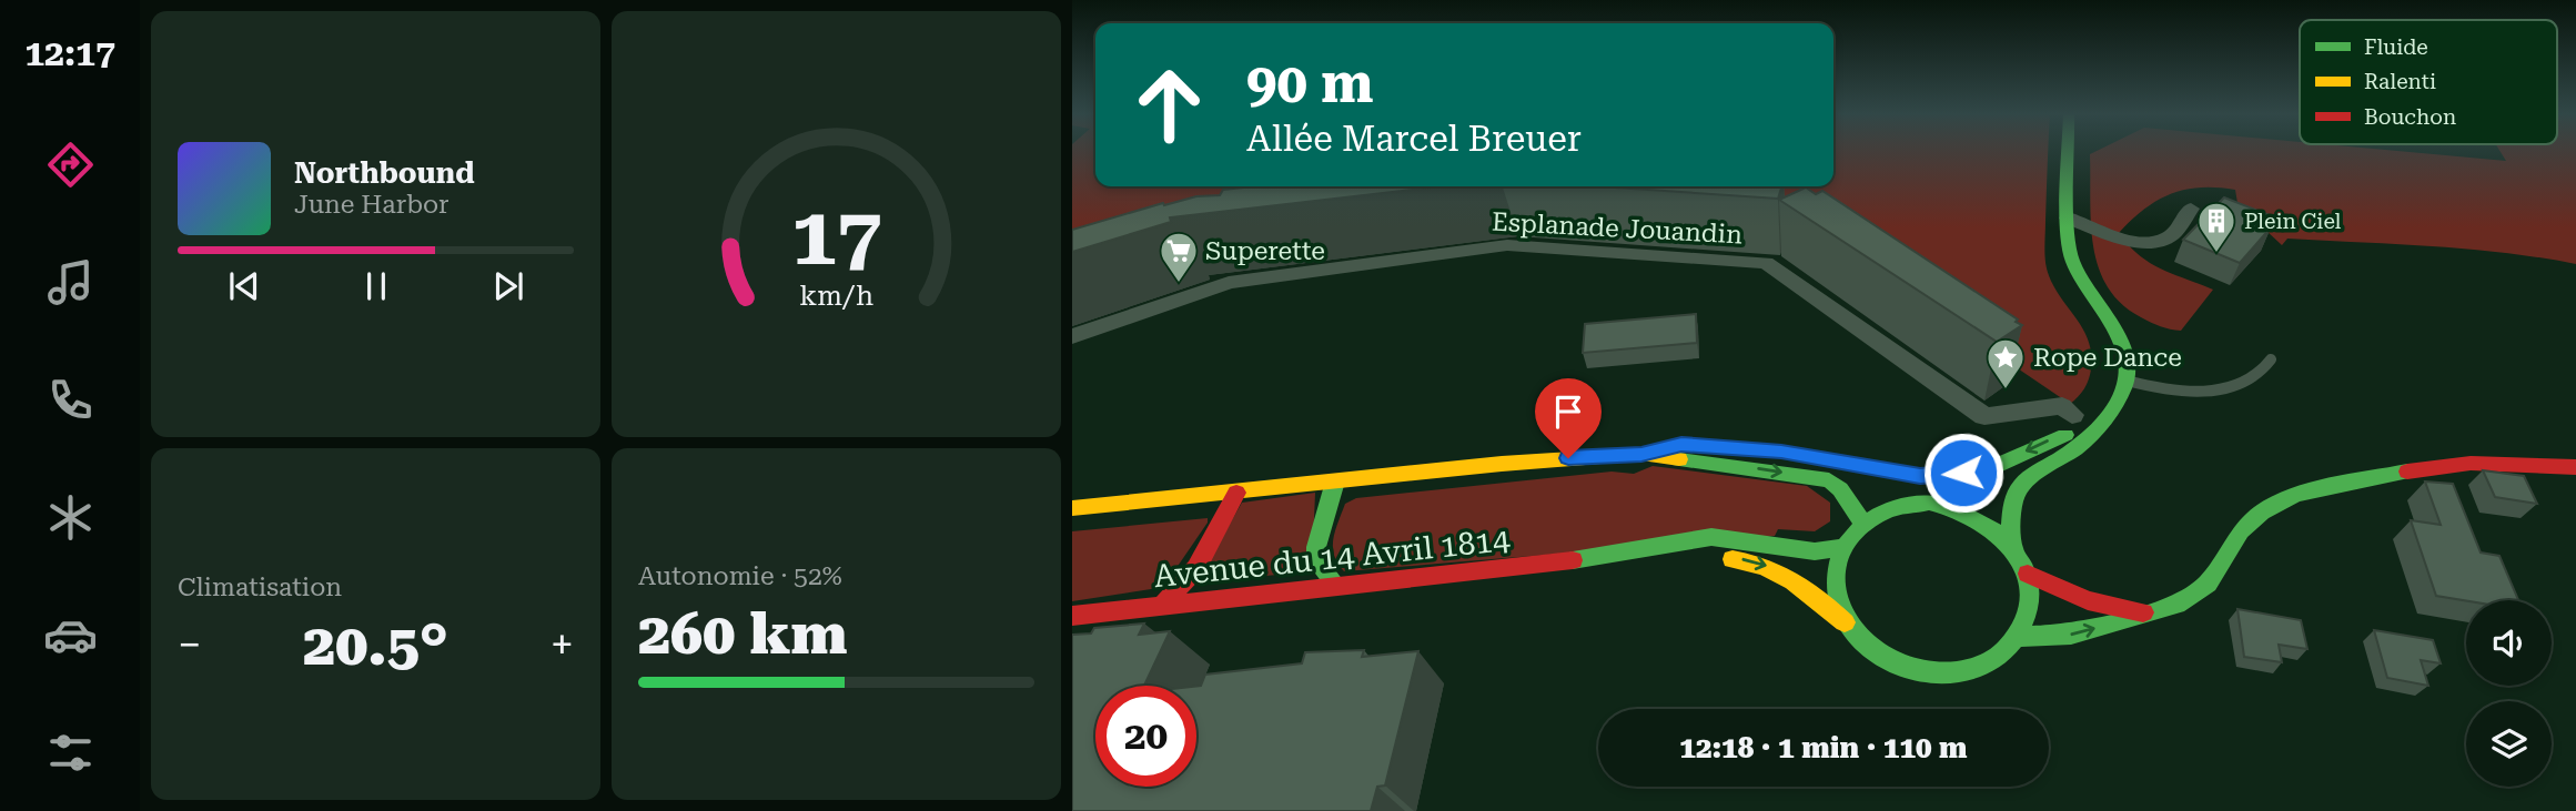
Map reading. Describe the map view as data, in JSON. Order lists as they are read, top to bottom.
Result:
{
  "streets": {
    "main road": ["Avenue du 14 Avril 1814"],
    "street": ["Esplanade Jouandin"]
  },
  "places": {
    "building": ["Plein Ciel"],
    "supermarket": ["Superette"],
    "place": ["Rope Dance"]
  },
  "legend": ["Fluide", "Ralenti", "Bouchon"],
  "page": {
    "tabs": "12:17",
    "turn": ["90 m", "Allée Marcel Breuer"],
    "song": ["Northbound", "June Harbor"],
    "tile": [
      "Climatisation",
      ["Autonomie · 52%", "260 km"]
    ],
    "heat": ["−", "20.5°", "+"],
    "limit": "20",
    "trip": "12:18 · 1 min · 110 m",
    "gauge": ["17", "km/h"]
  }
}
